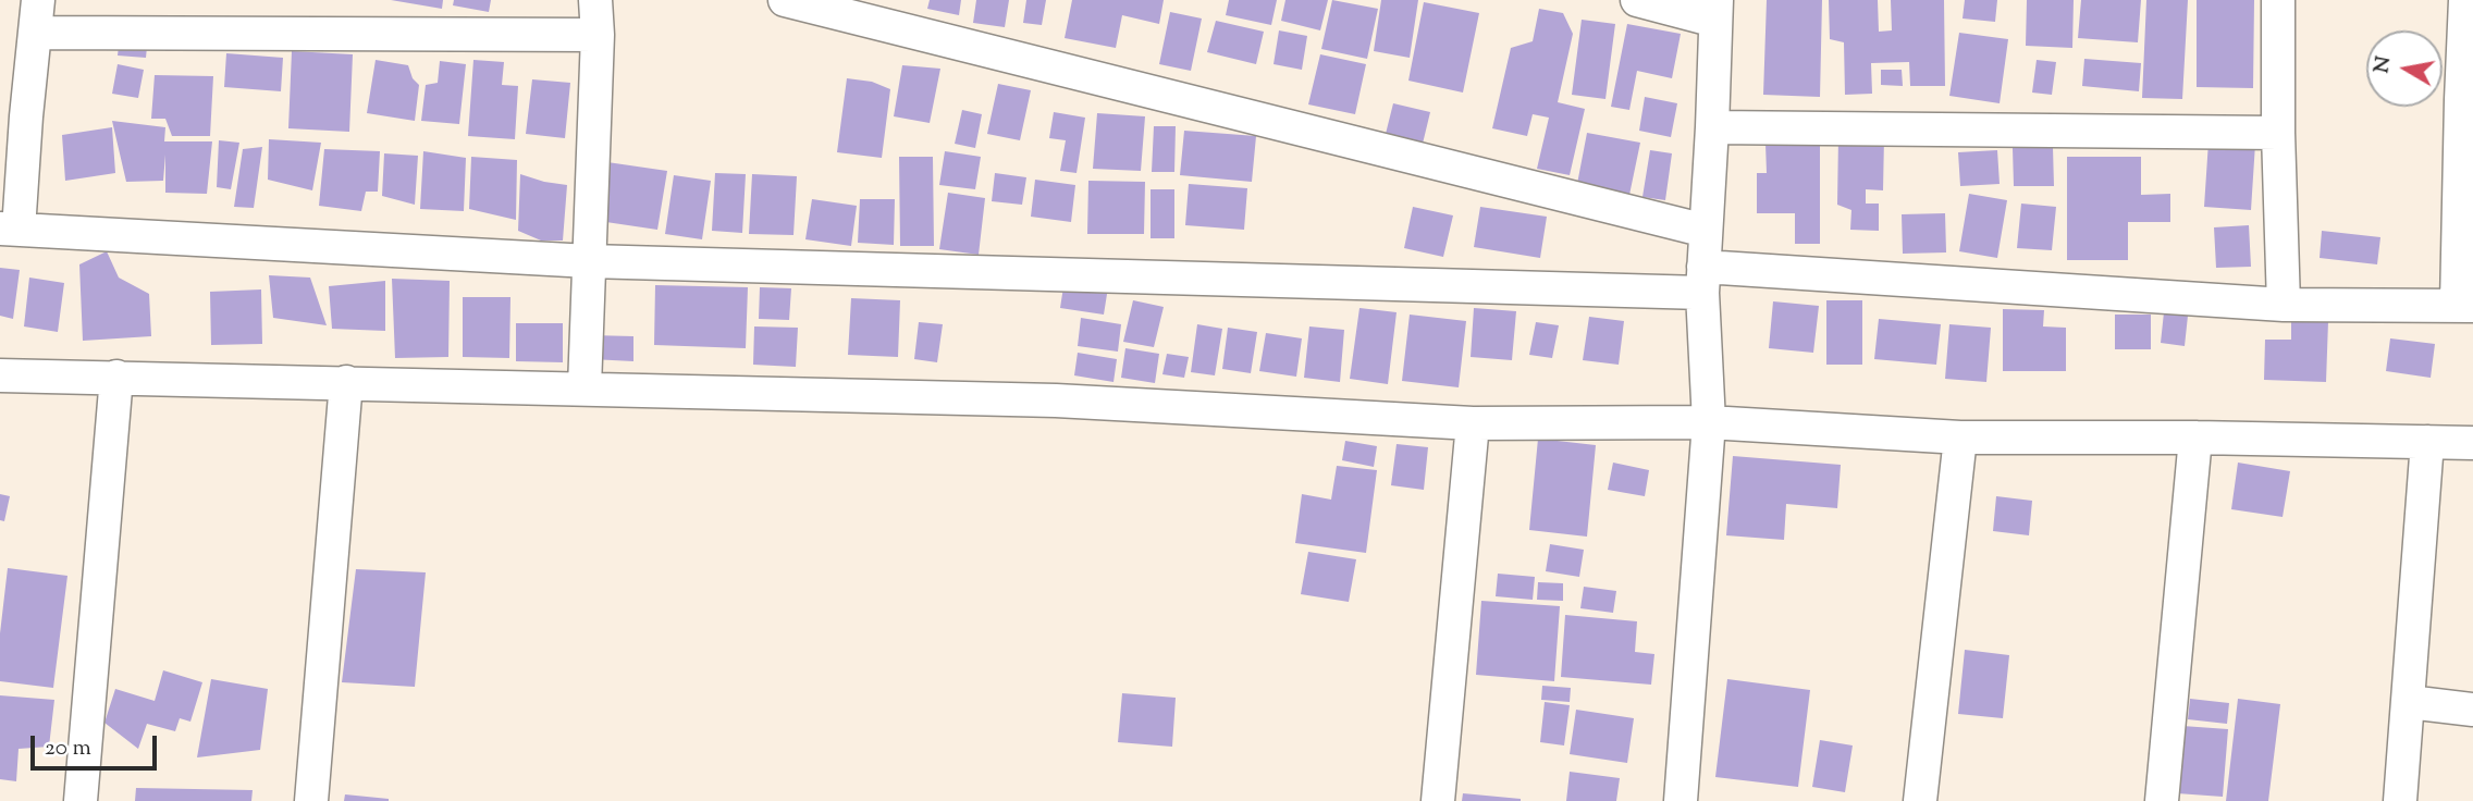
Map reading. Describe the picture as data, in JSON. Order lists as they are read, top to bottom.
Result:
{
  "scale_bar": "20 m",
  "north": "left"
}
